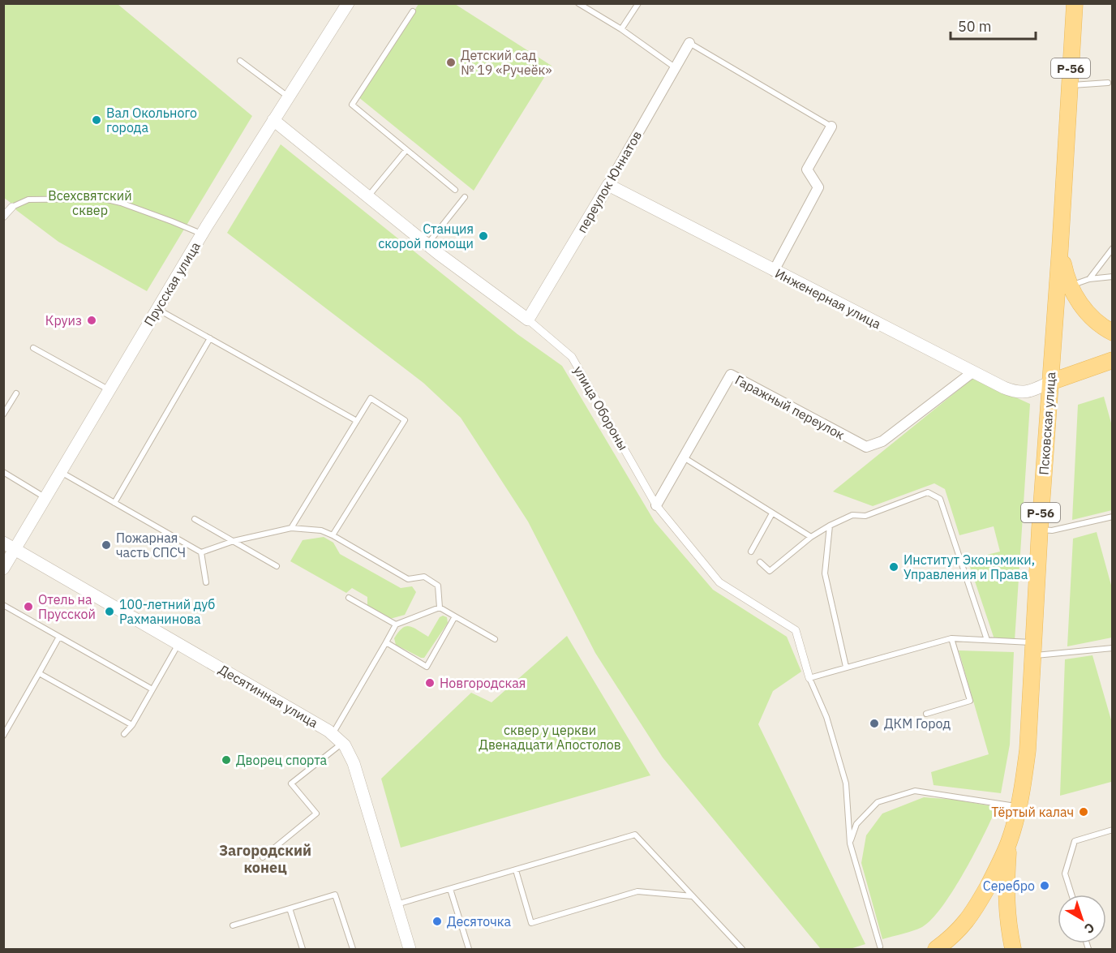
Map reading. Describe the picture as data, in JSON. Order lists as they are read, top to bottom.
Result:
{
  "streets": {
    "main road": ["Р-56", "Псковская улица"],
    "street": [
      "переулок Юннатов",
      "Прусская улица",
      "Инженерная улица",
      "Гаражный переулок",
      "улица Обороны",
      "Десятинная улица"
    ]
  },
  "crossings": [
    ["переулок Юннатов", "Инженерная улица"],
    ["переулок Юннатов", "улица Обороны"],
    ["Прусская улица", "улица Обороны"],
    ["Прусская улица", "Десятинная улица"],
    ["Инженерная улица", "Гаражный переулок"],
    ["Инженерная улица", "Псковская улица"],
    ["Гаражный переулок", "улица Обороны"]
  ],
  "districts": ["Загородский конец"],
  "parks": ["Всехсвятский сквер", "сквер у церкви Двенадцати Апостолов"],
  "places": [
    "Детский сад № 19 «Ручеёк»",
    "Вал Окольного города",
    "Станция скорой помощи",
    "Круиз",
    "Пожарная часть СПСЧ",
    "Институт Экономики, Управления и Права",
    "Отель на Прусской",
    "100-летний дуб Рахманинова",
    "Новгородская",
    "ДКМ Город",
    "Дворец спорта",
    "Тёртый калач",
    "Серебро",
    "Десяточка"
  ],
  "scale_bar": "50 m",
  "north": "bottom right"
}
